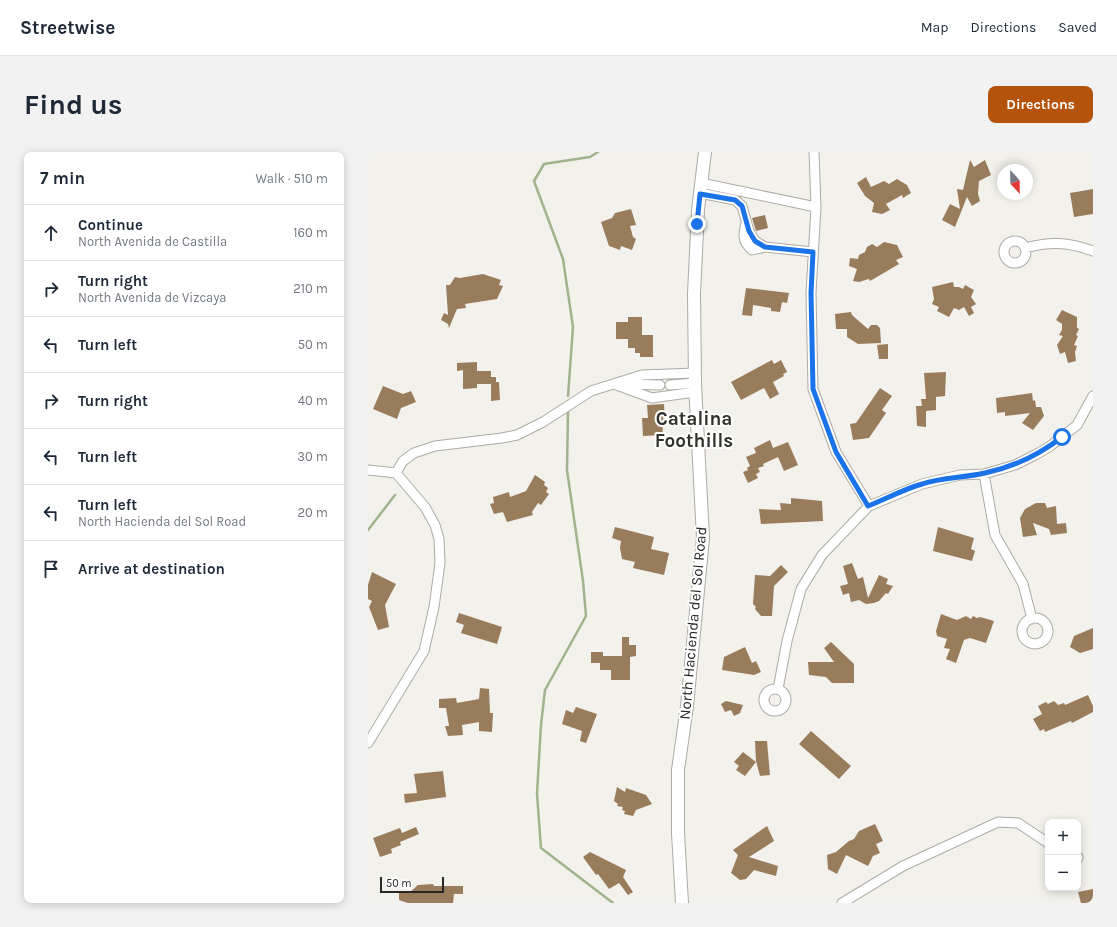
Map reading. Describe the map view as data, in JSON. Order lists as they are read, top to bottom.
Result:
{
  "streets": {
    "street": ["North Hacienda del Sol Road"]
  },
  "districts": ["Catalina Foothills"],
  "scale_bar": "50 m",
  "north": "bottom",
  "page": {
    "header": "Streetwise",
    "nav": ["Map", "Directions", "Saved"],
    "buttons": "Directions",
    "title": "Find us",
    "heading": ["7 min", "Walk · 510 m"],
    "list": [
      ["Continue", "North Avenida de Castilla", "160 m"],
      ["Turn right", "North Avenida de Vizcaya", "210 m"],
      ["Turn left", "50 m"],
      ["Turn right", "40 m"],
      ["Turn left", "30 m"],
      ["Turn left", "North Hacienda del Sol Road", "20 m"],
      "Arrive at destination"
    ],
    "map_buttons": ["+", "−"],
    "scale": "50 m"
  }
}
